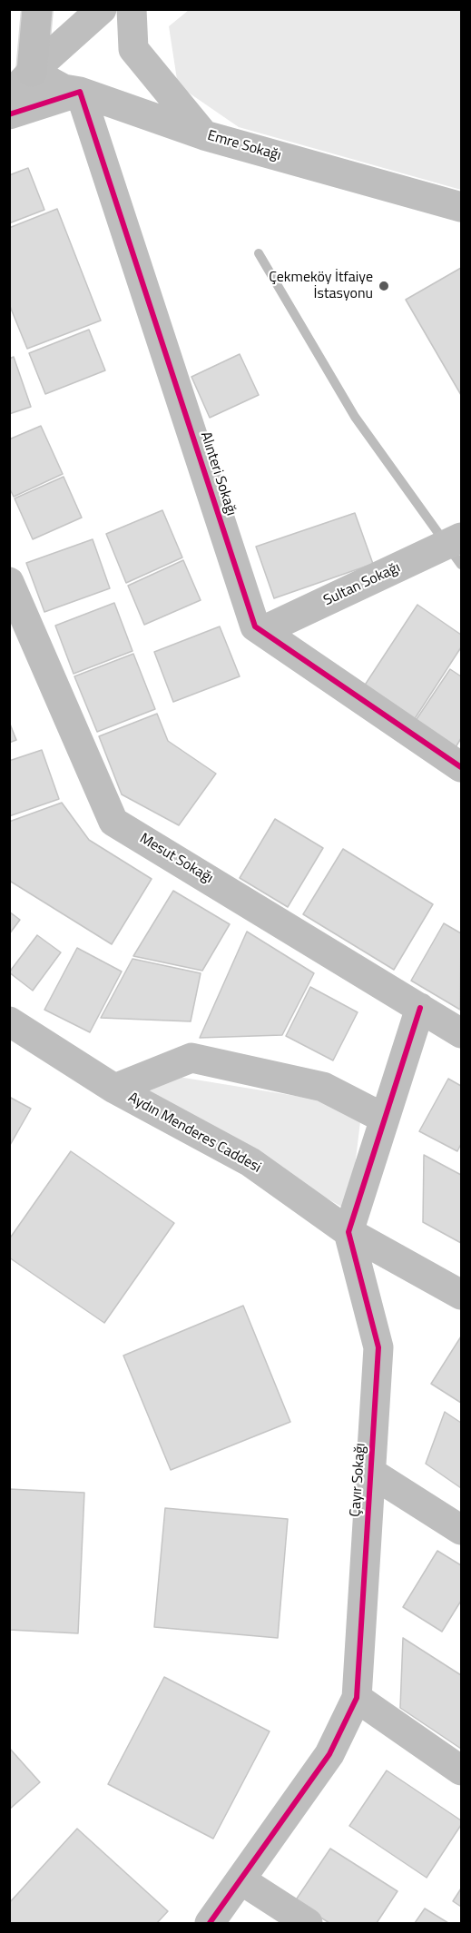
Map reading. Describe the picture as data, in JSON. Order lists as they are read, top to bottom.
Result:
{
  "streets": {
    "street": [
      "Emre Sokağı",
      "Alınteri Sokağı",
      "Sultan Sokağı",
      "Mesut Sokağı",
      "Aydın Menderes Caddesi",
      "Çayır Sokağı"
    ]
  },
  "crossings": [
    ["Emre Sokağı", "Alınteri Sokağı"],
    ["Alınteri Sokağı", "Sultan Sokağı"],
    ["Aydın Menderes Caddesi", "Çayır Sokağı"]
  ],
  "places": ["Çekmeköy İtfaiye İstasyonu"]
}
